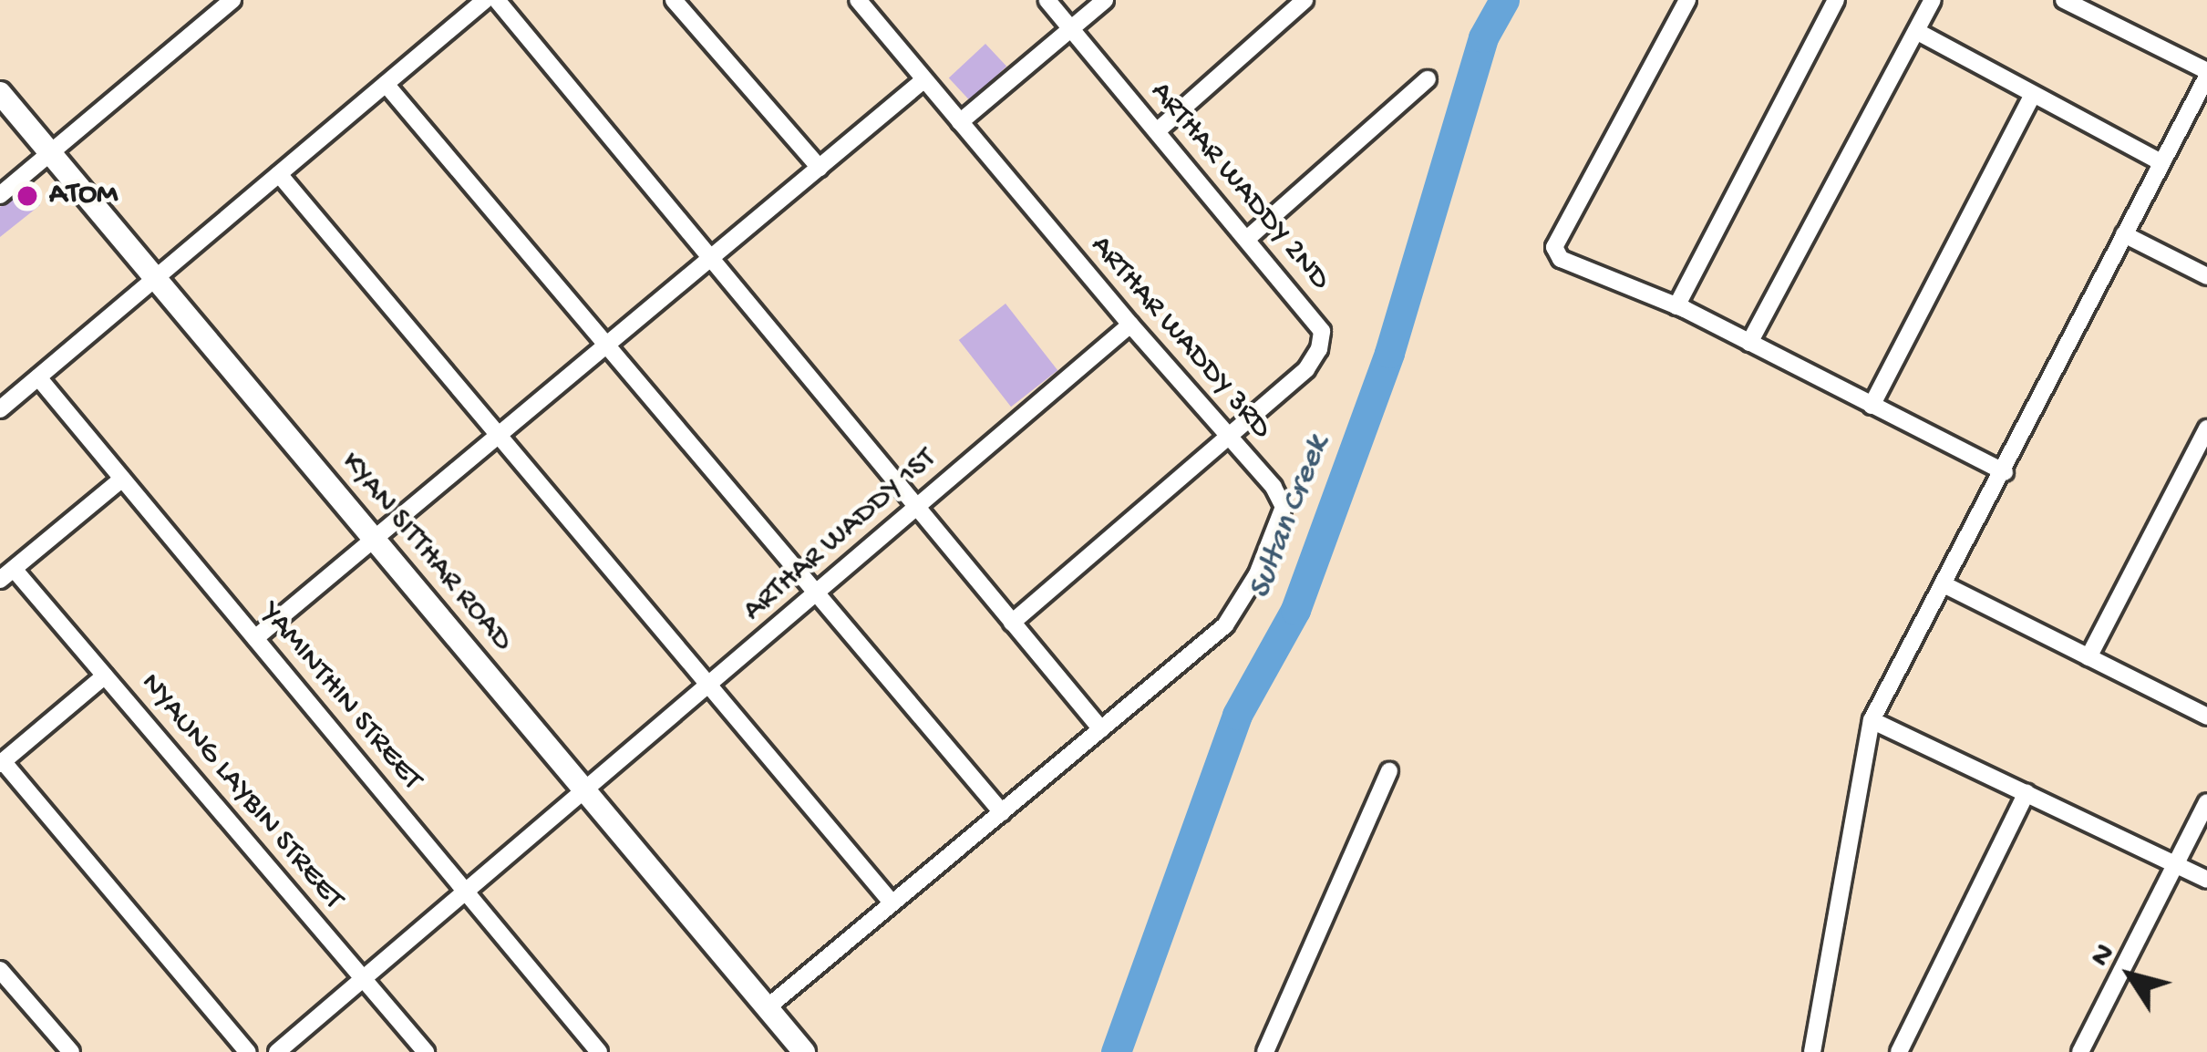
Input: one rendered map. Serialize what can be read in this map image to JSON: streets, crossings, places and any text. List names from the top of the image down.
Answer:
{
  "streets": {
    "main road": ["KYAN SITTHAR ROAD"],
    "street": [
      "ARTHAR WADDY 2ND",
      "ARTHAR WADDY 3RD",
      "ARTHAR WADDY 1ST",
      "YAMINTHIN STREET",
      "NYAUNG LAYBIN STREET"
    ]
  },
  "crossings": [
    ["ARTHAR WADDY 2ND", "ARTHAR WADDY 3RD"],
    ["ARTHAR WADDY 3RD", "ARTHAR WADDY 1ST"],
    ["ARTHAR WADDY 3RD", "KYAN SITTHAR ROAD"],
    ["ARTHAR WADDY 1ST", "KYAN SITTHAR ROAD"],
    ["ARTHAR WADDY 1ST", "YAMINTHIN STREET"],
    ["ARTHAR WADDY 1ST", "NYAUNG LAYBIN STREET"]
  ],
  "water": ["Sultan Creek"],
  "places": ["ATOM"],
  "north": "top left"
}
